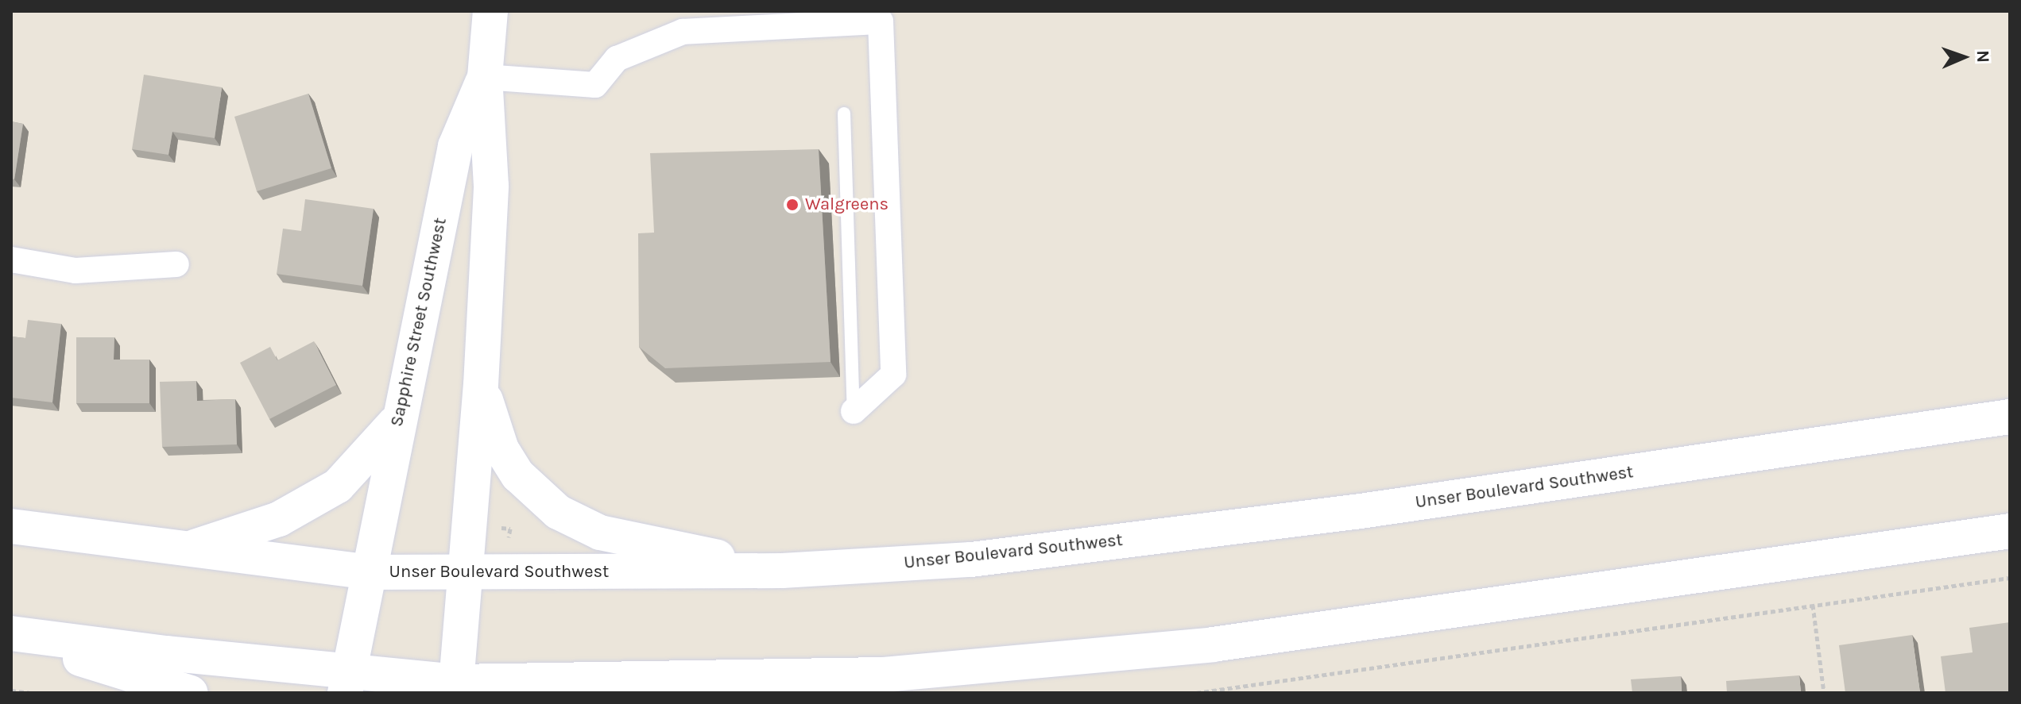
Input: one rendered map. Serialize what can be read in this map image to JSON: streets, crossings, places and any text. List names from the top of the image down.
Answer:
{
  "streets": {
    "main road": ["Sapphire Street Southwest", "Unser Boulevard Southwest"]
  },
  "crossings": [
    ["Sapphire Street Southwest", "Unser Boulevard Southwest"]
  ],
  "places": ["Walgreens"],
  "north": "right"
}
